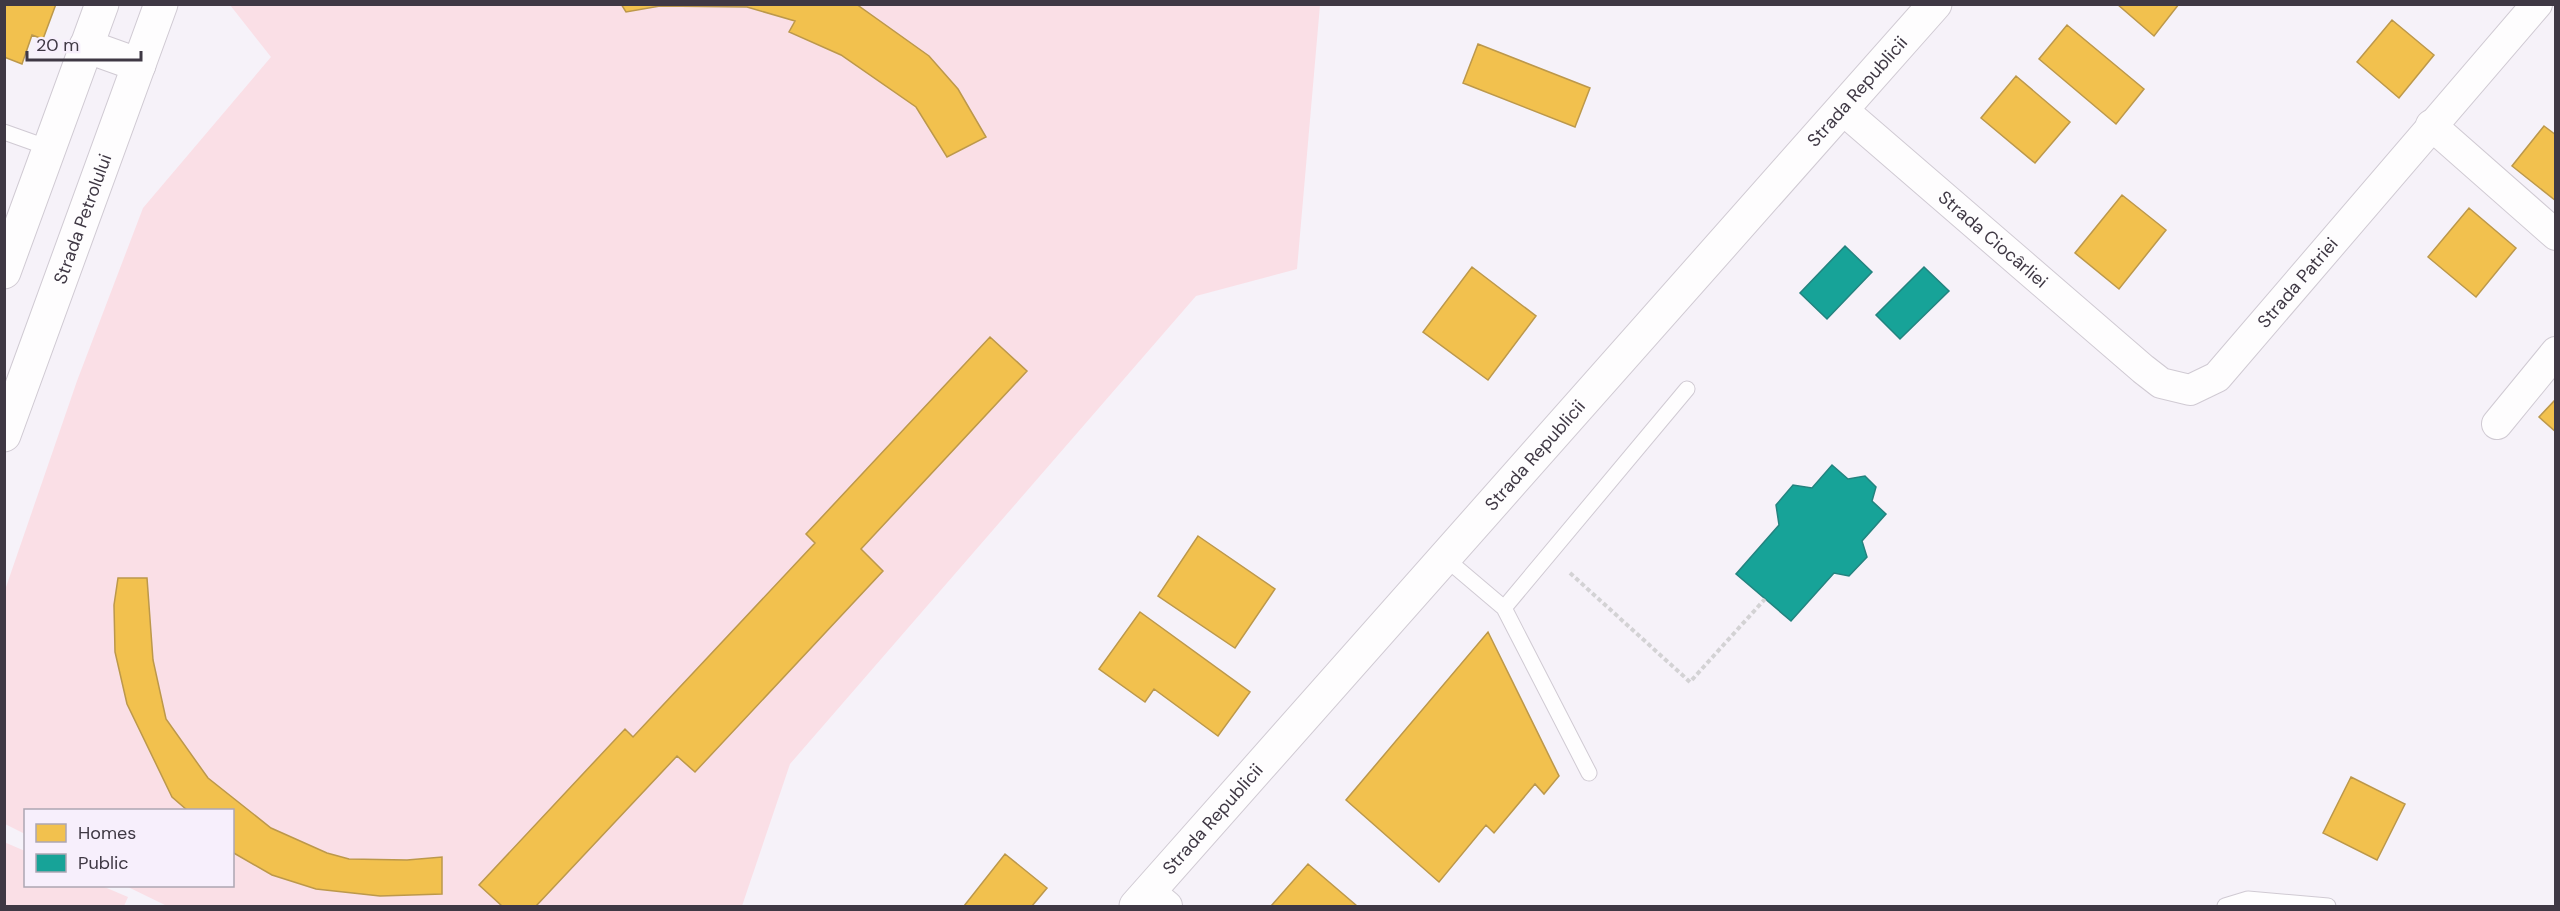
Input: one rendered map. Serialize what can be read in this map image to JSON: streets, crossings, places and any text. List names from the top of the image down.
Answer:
{
  "streets": {
    "main road": ["Strada Republicii", "Strada Petrolului"],
    "street": ["Strada Ciocârliei", "Strada Patriei"]
  },
  "crossings": [
    ["Strada Republicii", "Strada Ciocârliei"],
    ["Strada Ciocârliei", "Strada Patriei"]
  ],
  "legend": ["Homes", "Public"],
  "scale_bar": "20 m"
}
